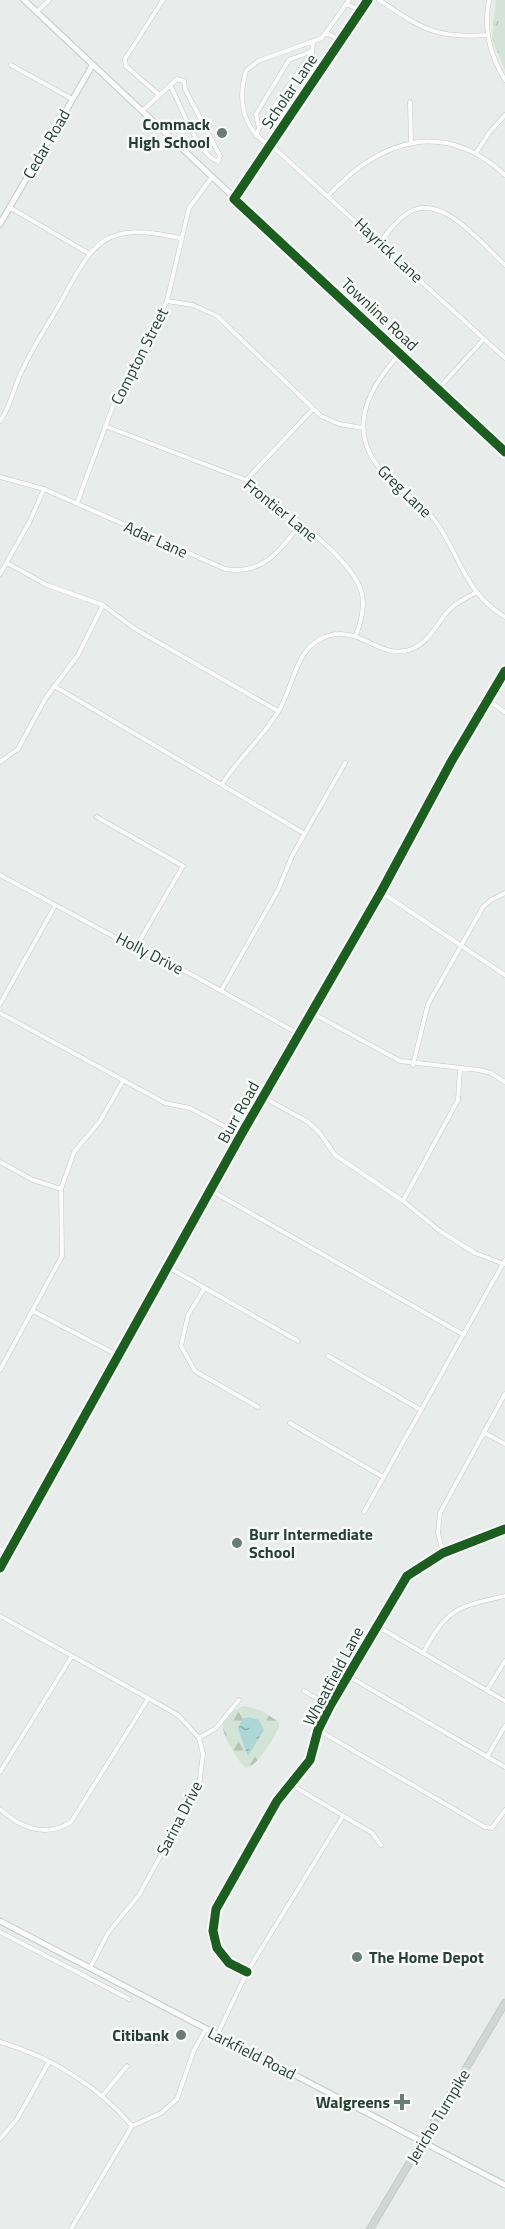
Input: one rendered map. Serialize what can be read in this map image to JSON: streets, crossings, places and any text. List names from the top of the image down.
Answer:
{
  "streets": {
    "main road": ["Jericho Turnpike"],
    "street": [
      "Scholar Lane",
      "Cedar Road",
      "Hayrick Lane",
      "Townline Road",
      "Compton Street",
      "Greg Lane",
      "Frontier Lane",
      "Adar Lane",
      "Holly Drive",
      "Burr Road",
      "Wheatfield Lane",
      "Sarina Drive",
      "Larkfield Road"
    ]
  },
  "crossings": [
    ["Scholar Lane", "Hayrick Lane"],
    ["Scholar Lane", "Townline Road"],
    ["Cedar Road", "Townline Road"],
    ["Townline Road", "Compton Street"],
    ["Compton Street", "Frontier Lane"],
    ["Compton Street", "Adar Lane"],
    ["Frontier Lane", "Adar Lane"],
    ["Holly Drive", "Burr Road"],
    ["Sarina Drive", "Larkfield Road"],
    ["Larkfield Road", "Jericho Turnpike"]
  ],
  "places": {
    "other": [
      "Commack High School",
      "Burr Intermediate School",
      "The Home Depot",
      "Citibank"
    ],
    "health": ["Walgreens"]
  }
}
